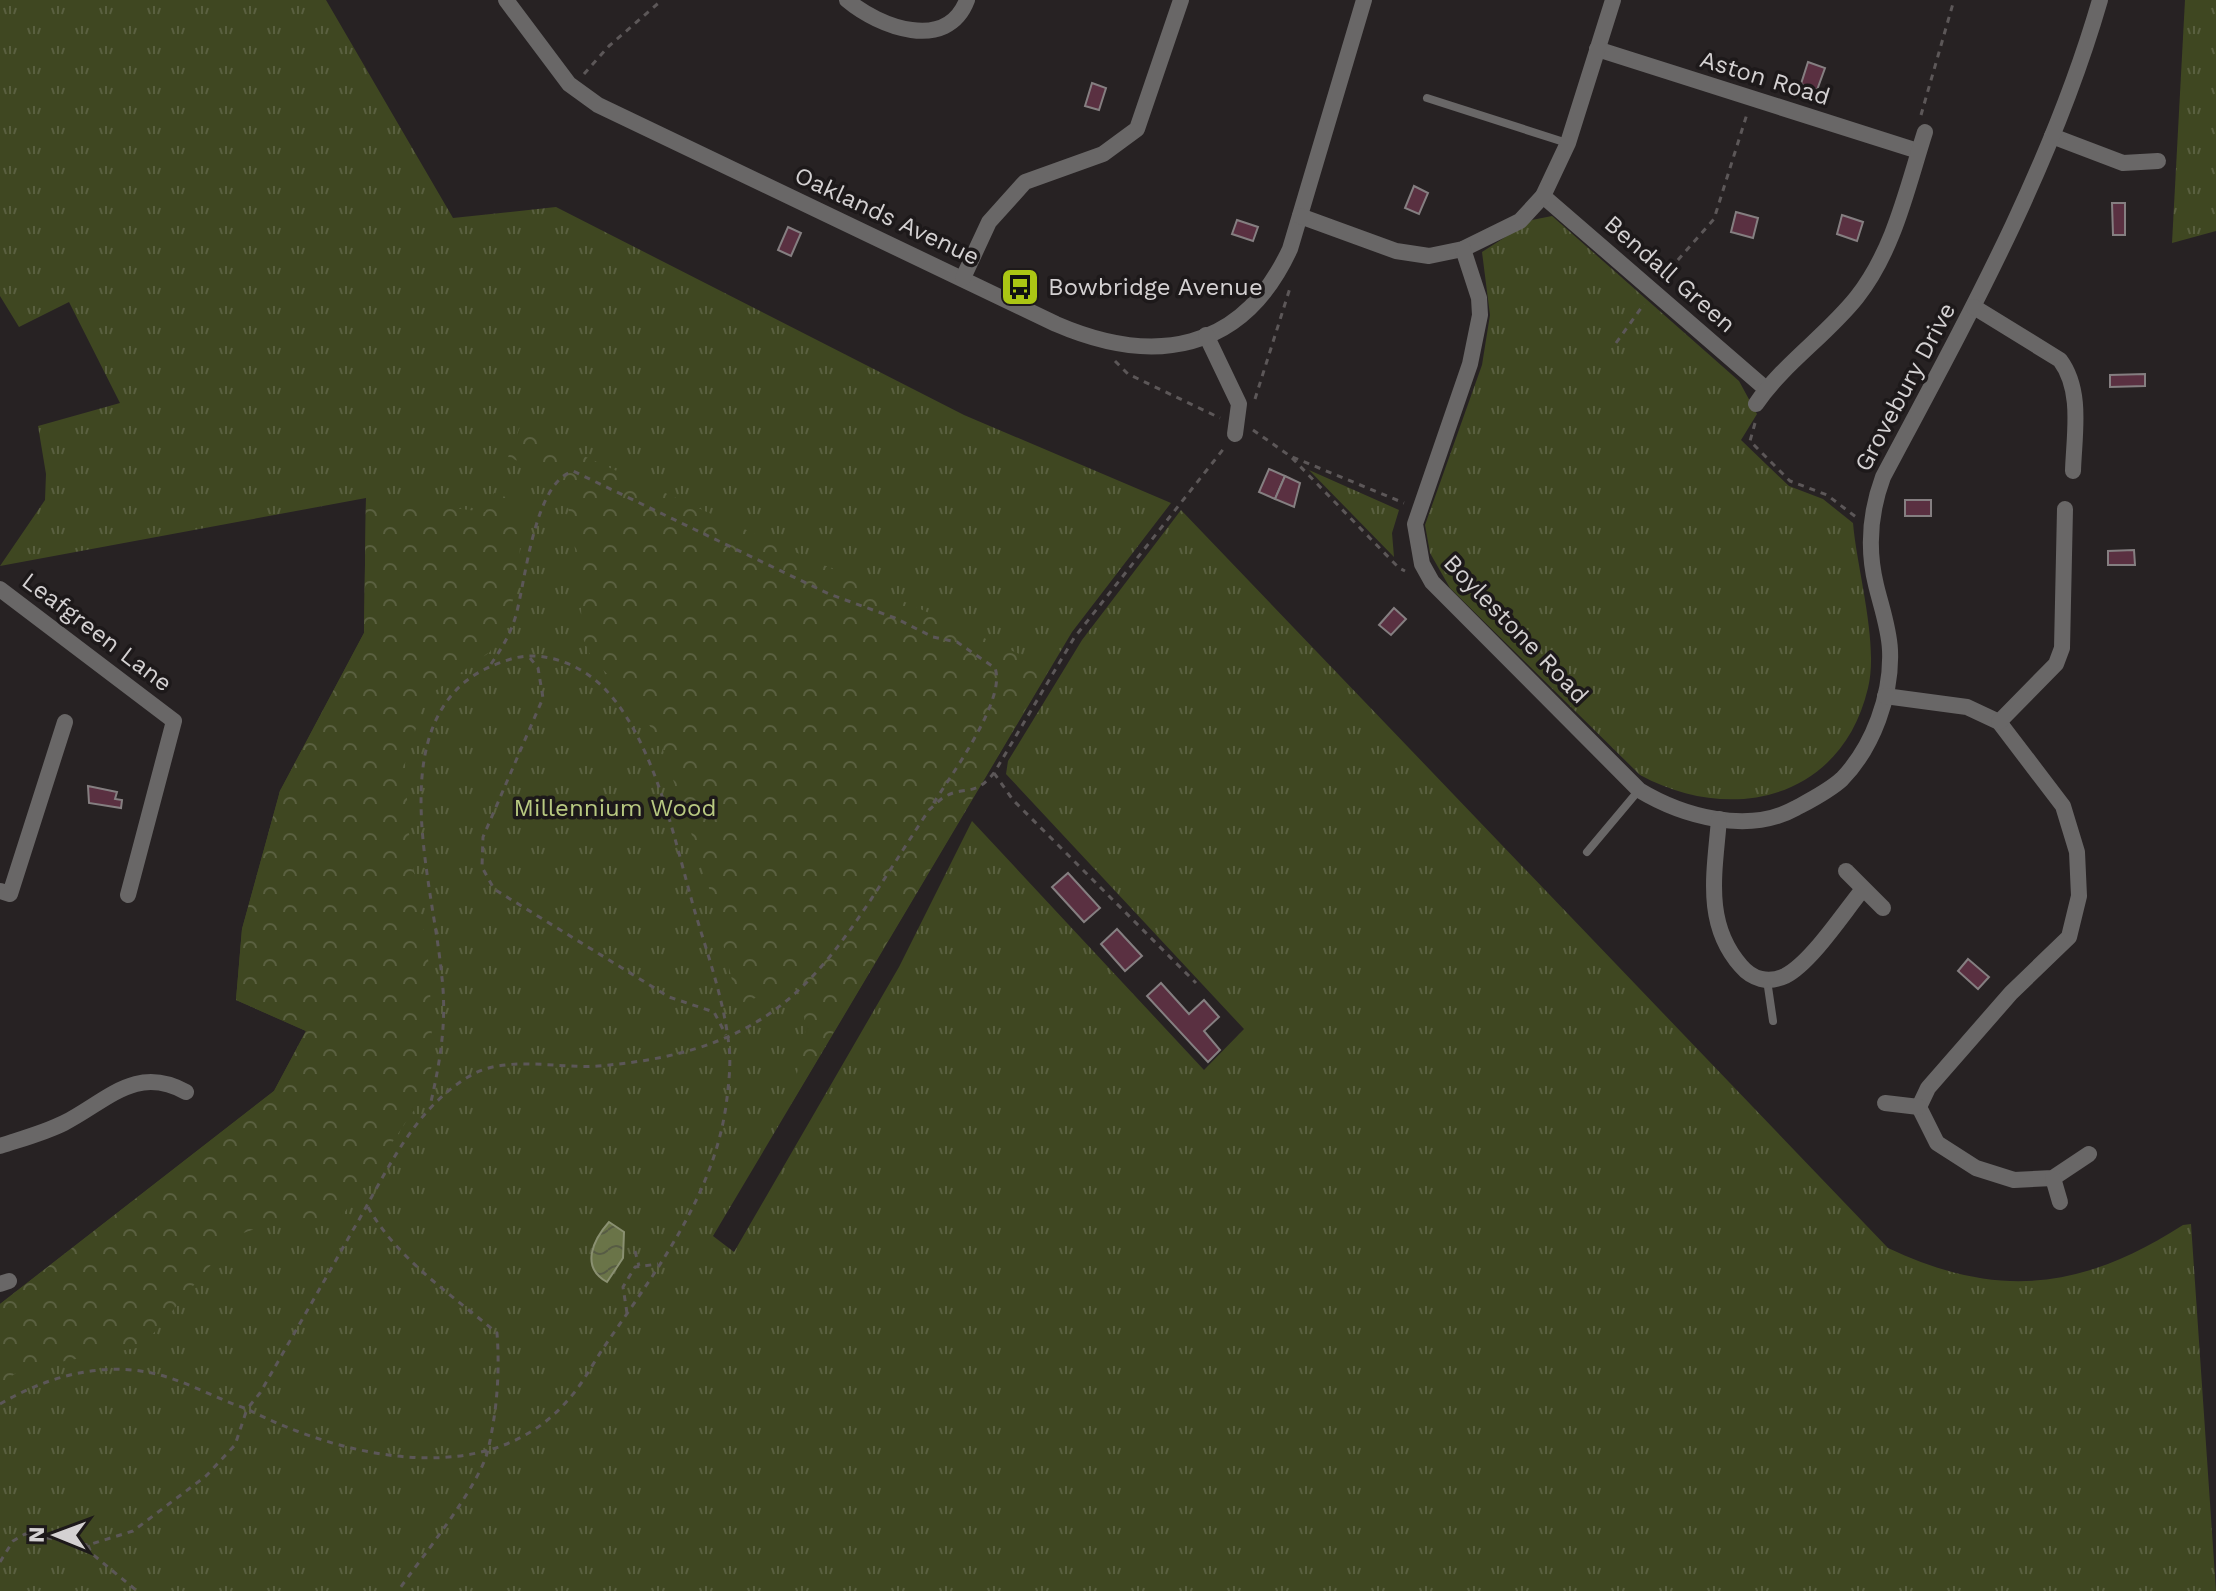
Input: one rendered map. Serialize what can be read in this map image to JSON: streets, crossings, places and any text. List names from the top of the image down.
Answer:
{
  "streets": {
    "street": [
      "Aston Road",
      "Oaklands Avenue",
      "Bendall Green",
      "Grovebury Drive",
      "Boylestone Road",
      "Leafgreen Lane"
    ]
  },
  "crossings": [
    ["Grovebury Drive", "Boylestone Road"]
  ],
  "parks": ["Millennium Wood"],
  "places": {
    "bus stop": ["Bowbridge Avenue"]
  },
  "north": "left"
}
